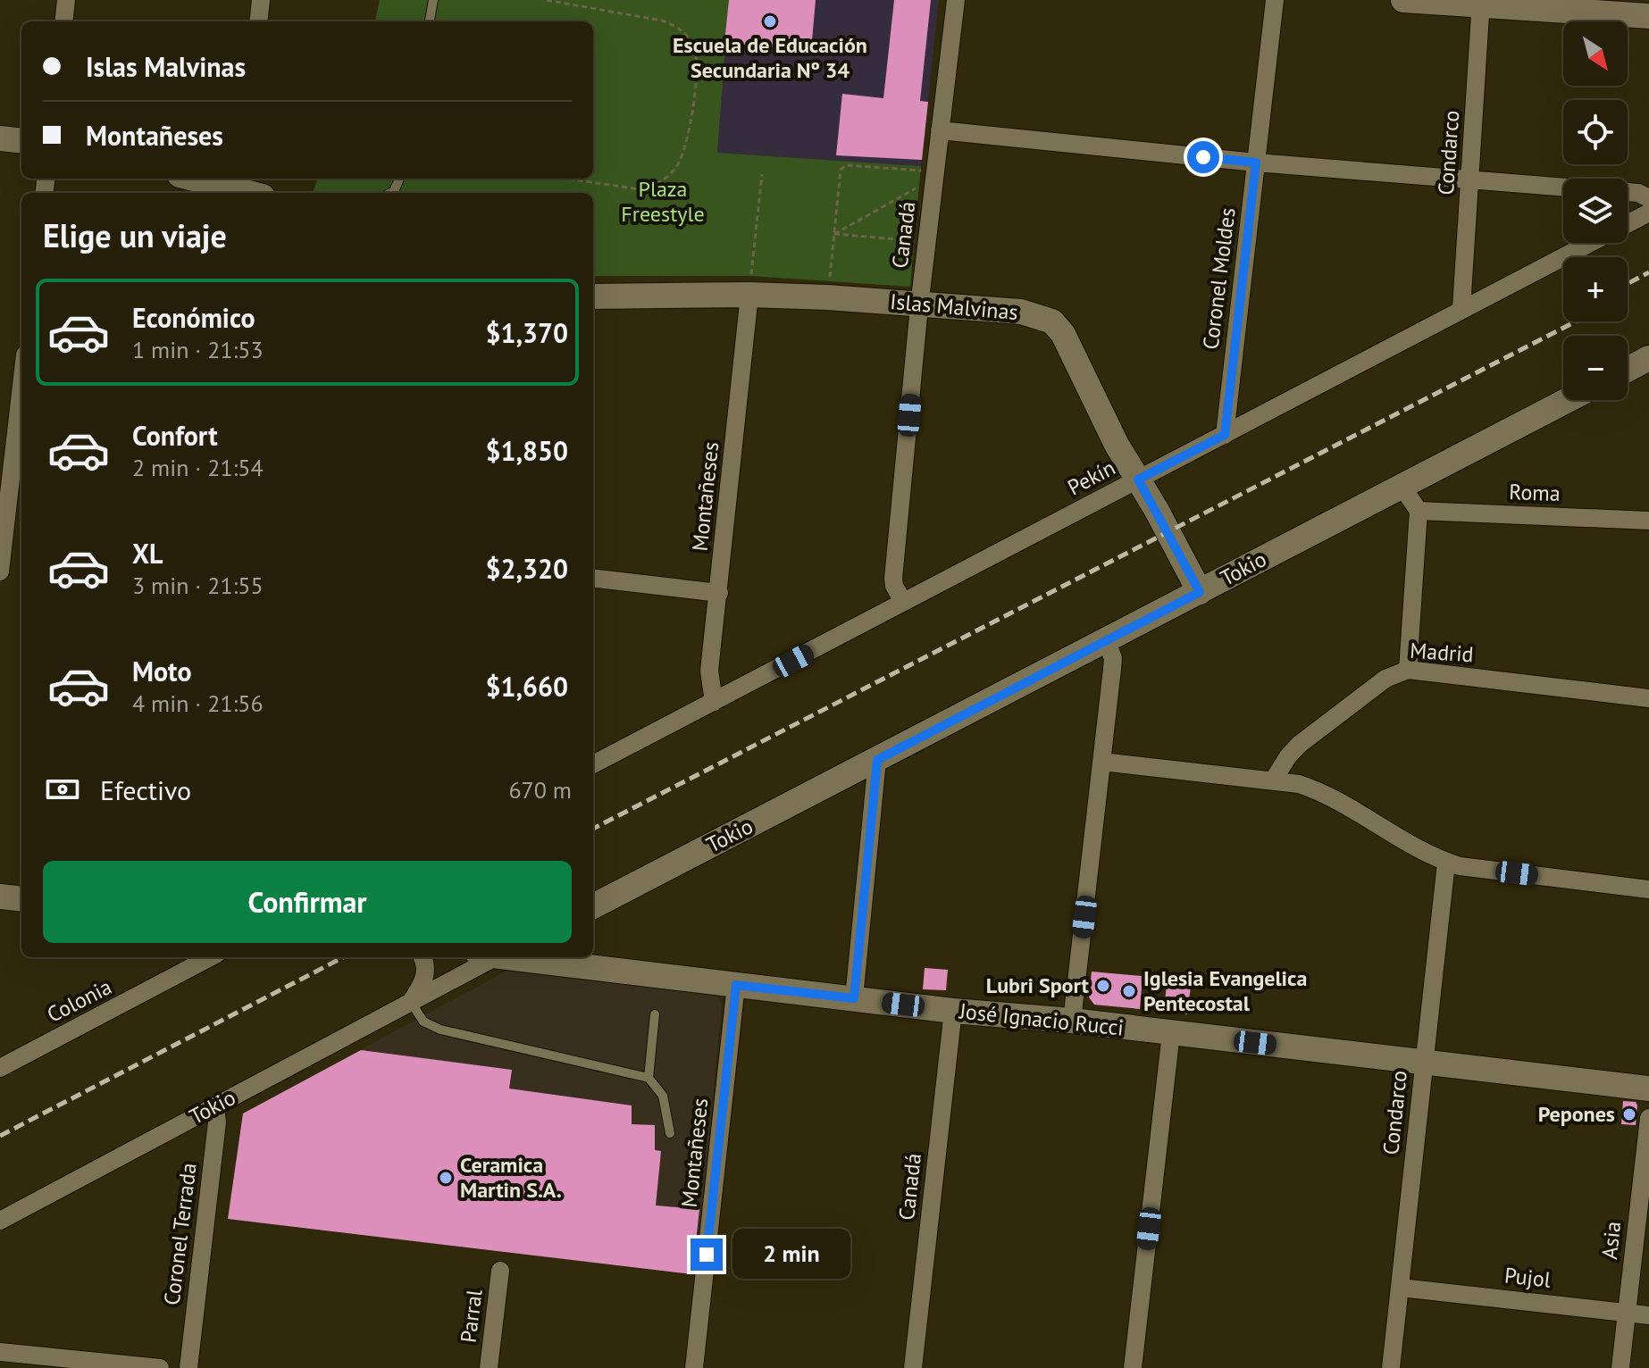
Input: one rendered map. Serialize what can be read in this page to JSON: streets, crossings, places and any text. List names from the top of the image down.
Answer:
{
  "streets": {
    "street": [
      "Condarco",
      "Canadá",
      "Coronel Moldes",
      "Islas Malvinas",
      "Pekín",
      "Roma",
      "Montañeses",
      "Tokio",
      "Madrid",
      "Colonia",
      "José Ignacio Rucci",
      "Coronel Terrada",
      "Asia",
      "Pujol",
      "Parral"
    ]
  },
  "crossings": [
    ["Condarco", "Pekín"],
    ["Condarco", "José Ignacio Rucci"],
    ["Condarco", "Pujol"],
    ["Canadá", "Islas Malvinas"],
    ["Canadá", "Pekín"],
    ["Canadá", "José Ignacio Rucci"],
    ["Coronel Moldes", "Pekín"],
    ["Islas Malvinas", "Pekín"],
    ["Islas Malvinas", "Montañeses"],
    ["Islas Malvinas", "Tokio"],
    ["Pekín", "Montañeses"],
    ["Montañeses", "José Ignacio Rucci"],
    ["Tokio", "Coronel Terrada"],
    ["Asia", "Pujol"]
  ],
  "parks": ["Plaza Freestyle"],
  "places": [
    "Escuela de Educación Secundaria Nº 34",
    "Lubri Sport",
    "Iglesia Evangelica Pentecostal",
    "Pepones",
    "Ceramica Martin S.A."
  ],
  "north": "bottom right",
  "page": {
    "map_buttons": ["+", "−"],
    "banner": ["Islas Malvinas", "Montañeses"],
    "heading": "Elige un viaje",
    "list": [
      {
        "name": "Económico",
        "note": "1 min · 21:53",
        "value": "$1,370"
      },
      {
        "name": "Confort",
        "note": "2 min · 21:54",
        "value": "$1,850"
      },
      {
        "name": "XL",
        "note": "3 min · 21:55",
        "value": "$2,320"
      },
      {
        "name": "Moto",
        "note": "4 min · 21:56",
        "value": "$1,660"
      }
    ],
    "pay": ["Efectivo", "670 m"],
    "buttons": "Confirmar",
    "bubble": "2 min"
  }
}
